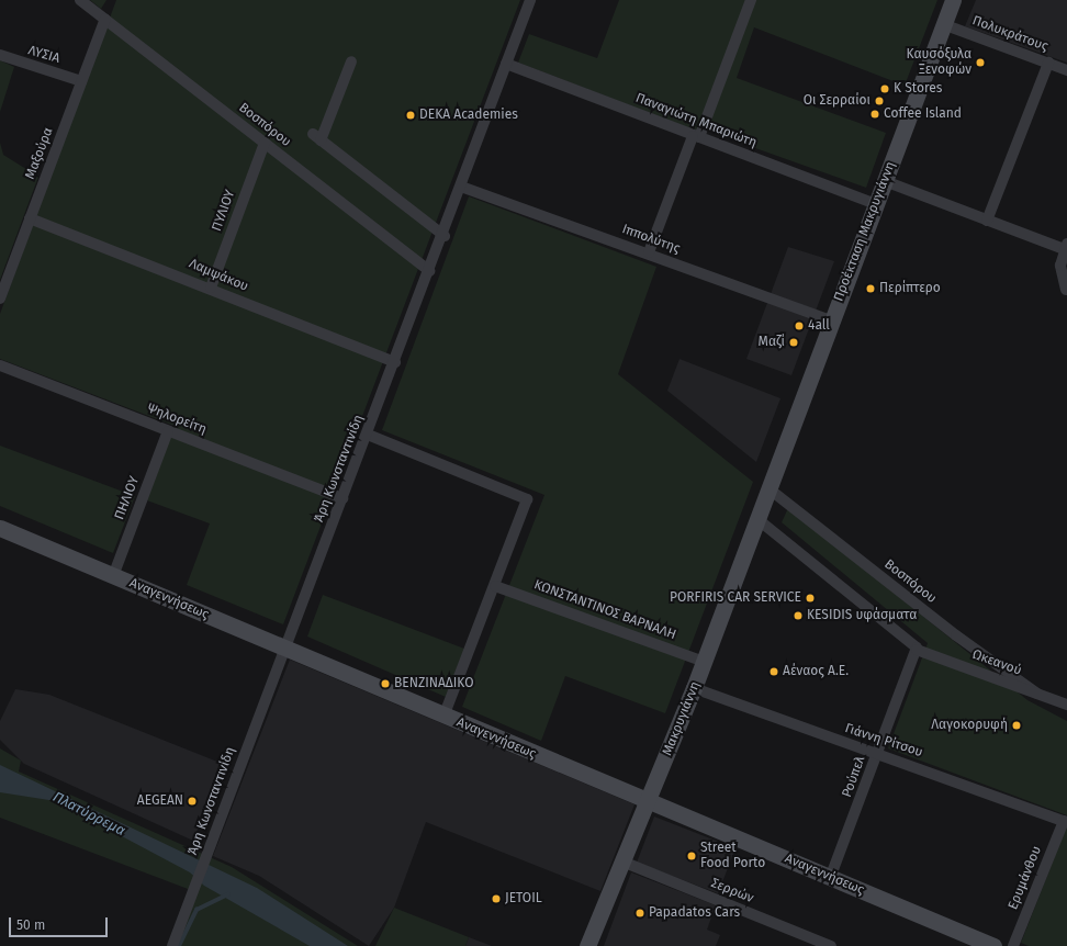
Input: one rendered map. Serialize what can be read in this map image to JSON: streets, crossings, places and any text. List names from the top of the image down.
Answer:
{
  "streets": {
    "main road": ["Προέκταση Μακρυγιάννη", "Αναγεννήσεως", "Μακρυγιάννη"],
    "street": [
      "Πολυκράτους",
      "ΛΥΣΙΑ",
      "Παναγιώτη Μπαριώτη",
      "Βοσπόρου",
      "Μαξούρα",
      "ΠΥΛΙΟΥ",
      "Ιππολύτης",
      "Λαμψάκου",
      "Ψηλορείτη",
      "Άρη Κωνσταντινίδη",
      "ΠΗΛΙΟΥ",
      "ΚΩΝΣΤΑΝΤΙΝΟΣ ΒΑΡΝΑΛΗ",
      "Ωκεανού",
      "Γιάννη Ρίτσου",
      "Ρούπελ",
      "Ερυμάνθου",
      "Σερρών"
    ]
  },
  "crossings": [
    ["Πολυκράτους", "Προέκταση Μακρυγιάννη"],
    ["ΛΥΣΙΑ", "Μαξούρα"],
    ["Παναγιώτη Μπαριώτη", "Προέκταση Μακρυγιάννη"],
    ["Παναγιώτη Μπαριώτη", "Άρη Κωνσταντινίδη"],
    ["Βοσπόρου", "Μαξούρα"],
    ["Βοσπόρου", "ΠΥΛΙΟΥ"],
    ["Βοσπόρου", "Προέκταση Μακρυγιάννη"],
    ["Βοσπόρου", "Άρη Κωνσταντινίδη"],
    ["Βοσπόρου", "Ωκεανού"],
    ["Βοσπόρου", "Μακρυγιάννη"],
    ["Μαξούρα", "Λαμψάκου"],
    ["ΠΥΛΙΟΥ", "Λαμψάκου"],
    ["Προέκταση Μακρυγιάννη", "Ιππολύτης"],
    ["Προέκταση Μακρυγιάννη", "Μακρυγιάννη"],
    ["Ιππολύτης", "Άρη Κωνσταντινίδη"],
    ["Λαμψάκου", "Άρη Κωνσταντινίδη"],
    ["Ψηλορείτη", "Άρη Κωνσταντινίδη"],
    ["Ψηλορείτη", "ΠΗΛΙΟΥ"],
    ["Άρη Κωνσταντινίδη", "Αναγεννήσεως"],
    ["ΠΗΛΙΟΥ", "Αναγεννήσεως"],
    ["Αναγεννήσεως", "Μακρυγιάννη"],
    ["Αναγεννήσεως", "Ρούπελ"],
    ["ΚΩΝΣΤΑΝΤΙΝΟΣ ΒΑΡΝΑΛΗ", "Μακρυγιάννη"],
    ["Ωκεανού", "Ρούπελ"],
    ["Μακρυγιάννη", "Γιάννη Ρίτσου"],
    ["Μακρυγιάννη", "Σερρών"],
    ["Γιάννη Ρίτσου", "Ρούπελ"],
    ["Γιάννη Ρίτσου", "Ερυμάνθου"]
  ],
  "water": ["Πλατύρρεμα"],
  "places": [
    "Καυσόξυλα Ξενοφών",
    "K Stores",
    "Οι Σερραίοι",
    "Coffee Island",
    "DEKA Academies",
    "Περίπτερο",
    "4all",
    "Μαζί",
    "PORFIRIS CAR SERVICE",
    "KESIDIS υφάσματα",
    "Αέναος Α.Ε.",
    "ΒΕΝΖΙΝΑΔΙΚΟ",
    "Λαγοκορυφή",
    "AEGEAN",
    "Street Food Porto",
    "JETOIL",
    "Papadatos Cars"
  ],
  "scale_bar": "50 m"
}
